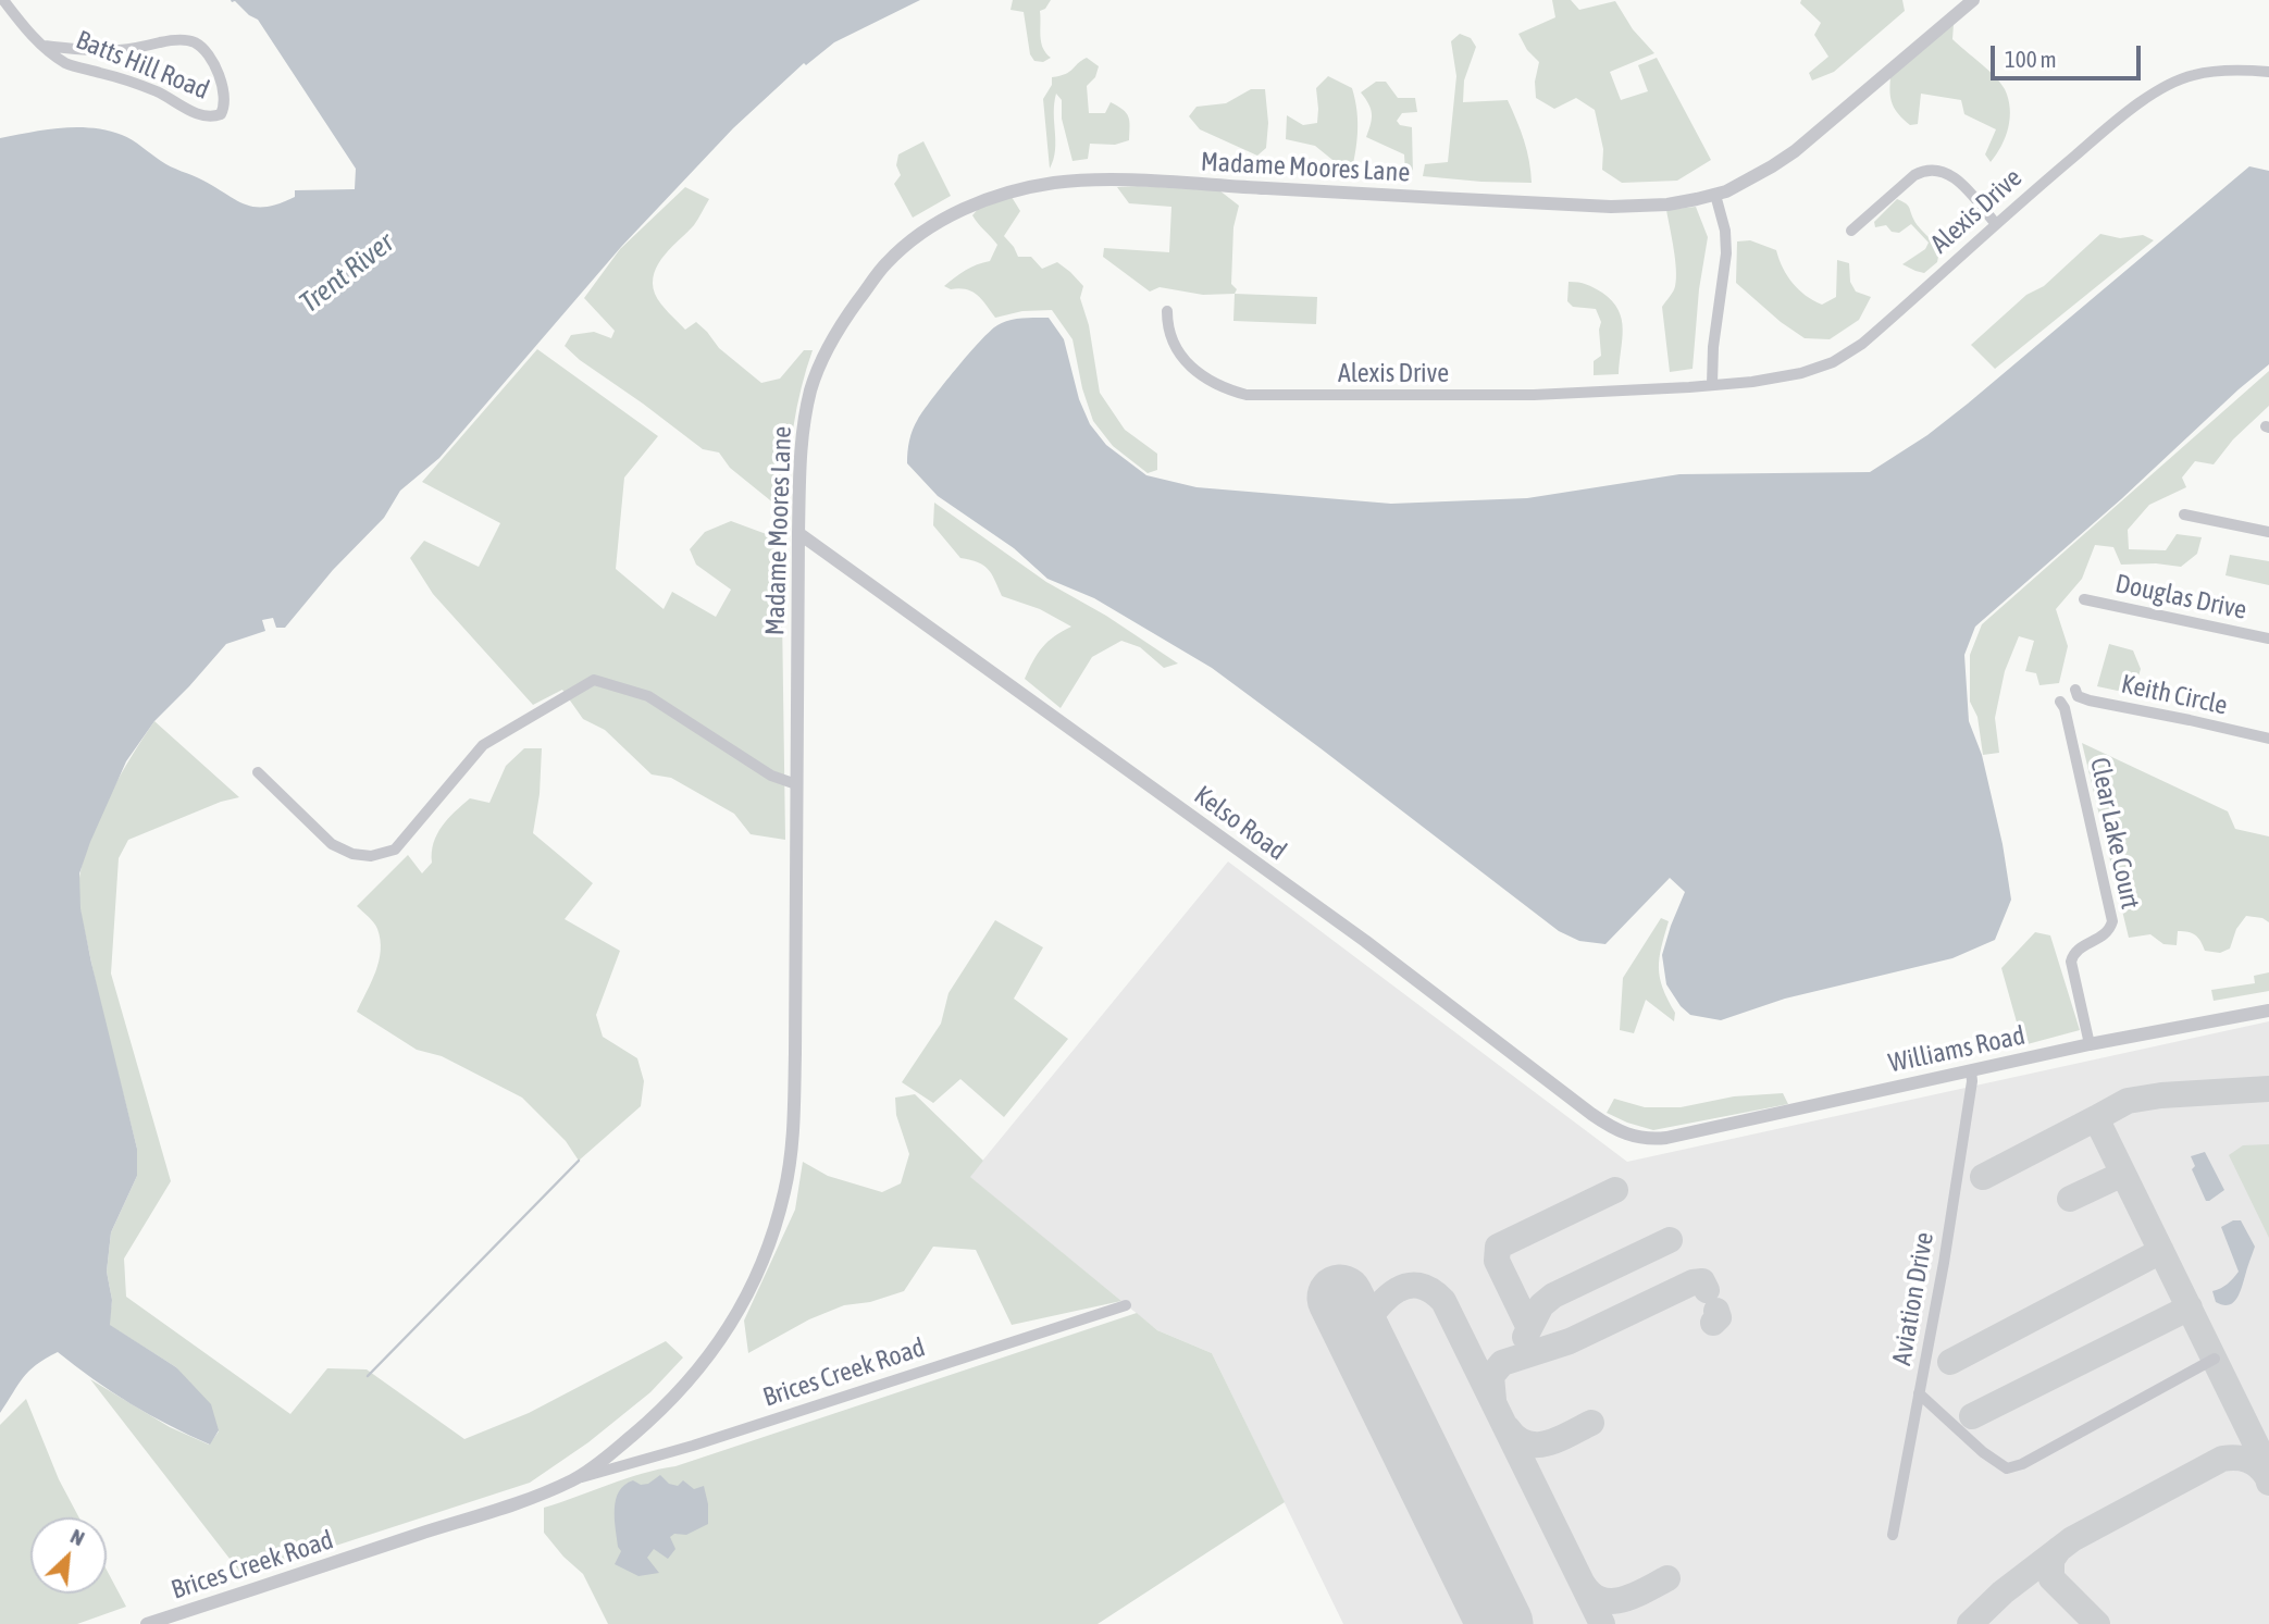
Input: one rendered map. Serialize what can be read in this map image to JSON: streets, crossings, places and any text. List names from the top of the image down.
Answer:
{
  "streets": {
    "street": [
      "Batts Hill Road",
      "Madame Moores Lane",
      "Alexis Drive",
      "Douglas Drive",
      "Keith Circle",
      "Kelso Road",
      "Clear Lake Court",
      "Williams Road",
      "Aviation Drive",
      "Brices Creek Road"
    ]
  },
  "crossings": [
    ["Madame Moores Lane", "Kelso Road"],
    ["Madame Moores Lane", "Brices Creek Road"],
    ["Kelso Road", "Williams Road"],
    ["Clear Lake Court", "Williams Road"],
    ["Williams Road", "Aviation Drive"]
  ],
  "water": ["Trent River"],
  "scale_bar": "100 m",
  "north": "top right"
}
